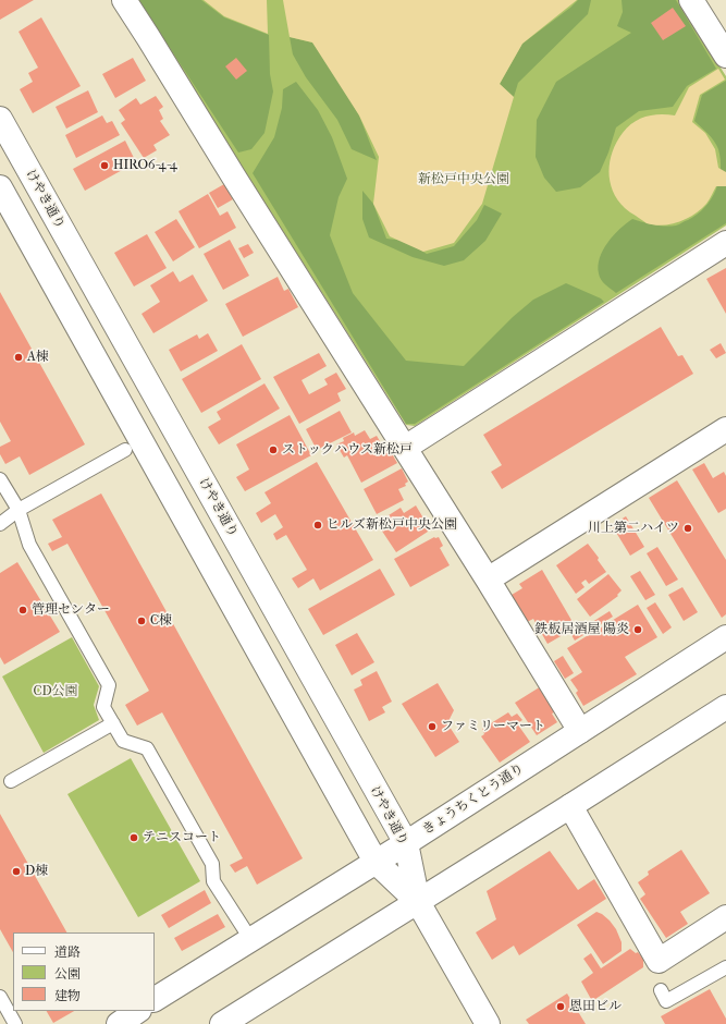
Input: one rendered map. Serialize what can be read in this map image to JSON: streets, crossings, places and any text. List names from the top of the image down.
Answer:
{
  "streets": {
    "street": ["けやき通り", "きょうちくとう通り"]
  },
  "crossings": [
    ["けやき通り", "きょうちくとう通り"]
  ],
  "parks": ["新松戸中央公園", "CD公園"],
  "places": [
    "HIRO6-4-4",
    "A棟",
    "ストックハウス新松戸",
    "ヒルズ新松戸中央公園",
    "川上第二ハイツ",
    "管理センター",
    "C棟",
    "鉄板居酒屋 陽炎",
    "ファミリーマート",
    "テニスコート",
    "D棟",
    "恩田ビル"
  ],
  "legend": ["道路", "公園", "建物"]
}
